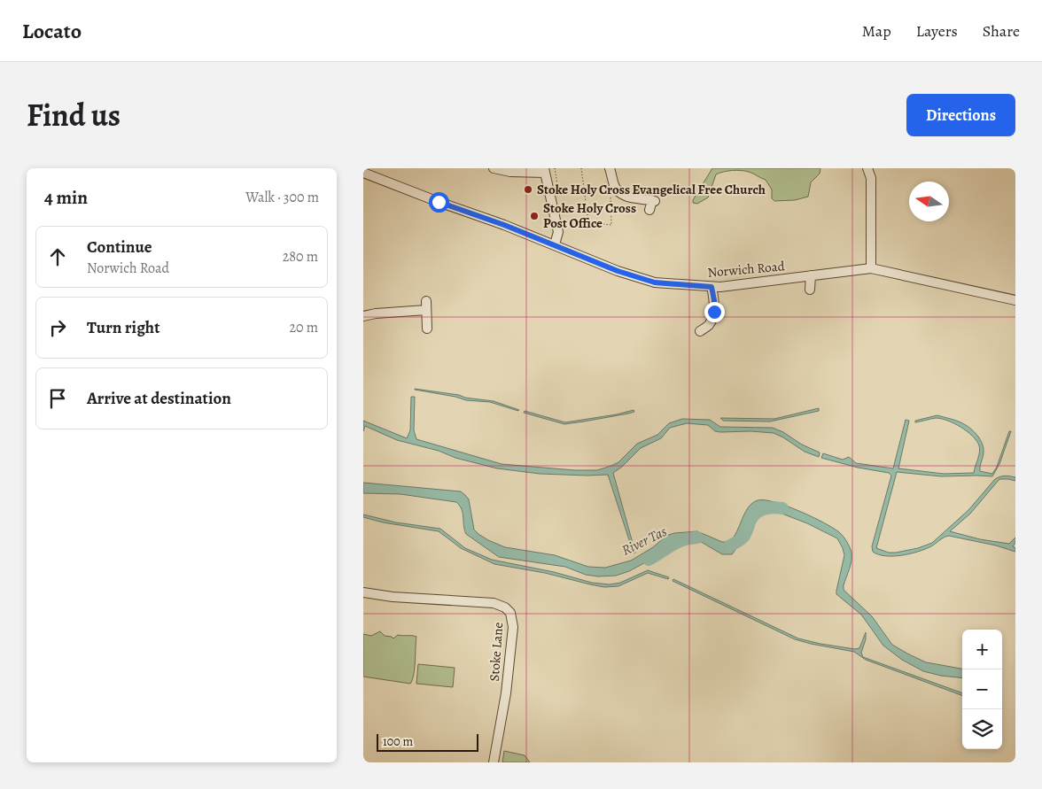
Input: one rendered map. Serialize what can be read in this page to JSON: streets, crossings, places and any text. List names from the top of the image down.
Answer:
{
  "streets": {
    "street": ["Norwich Road", "Stoke Lane"]
  },
  "water": ["River Tas"],
  "places": ["Stoke Holy Cross Evangelical Free Church", "Stoke Holy Cross Post Office"],
  "scale_bar": "100 m",
  "north": "left",
  "page": {
    "header": "Locato",
    "nav": ["Map", "Layers", "Share"],
    "title": "Find us",
    "buttons": "Directions",
    "heading": ["4 min", "Walk · 300 m"],
    "list": [
      ["Continue", "Norwich Road", "280 m"],
      ["Turn right", "20 m"],
      "Arrive at destination"
    ],
    "map_buttons": ["+", "−"],
    "scale": "100 m"
  }
}
